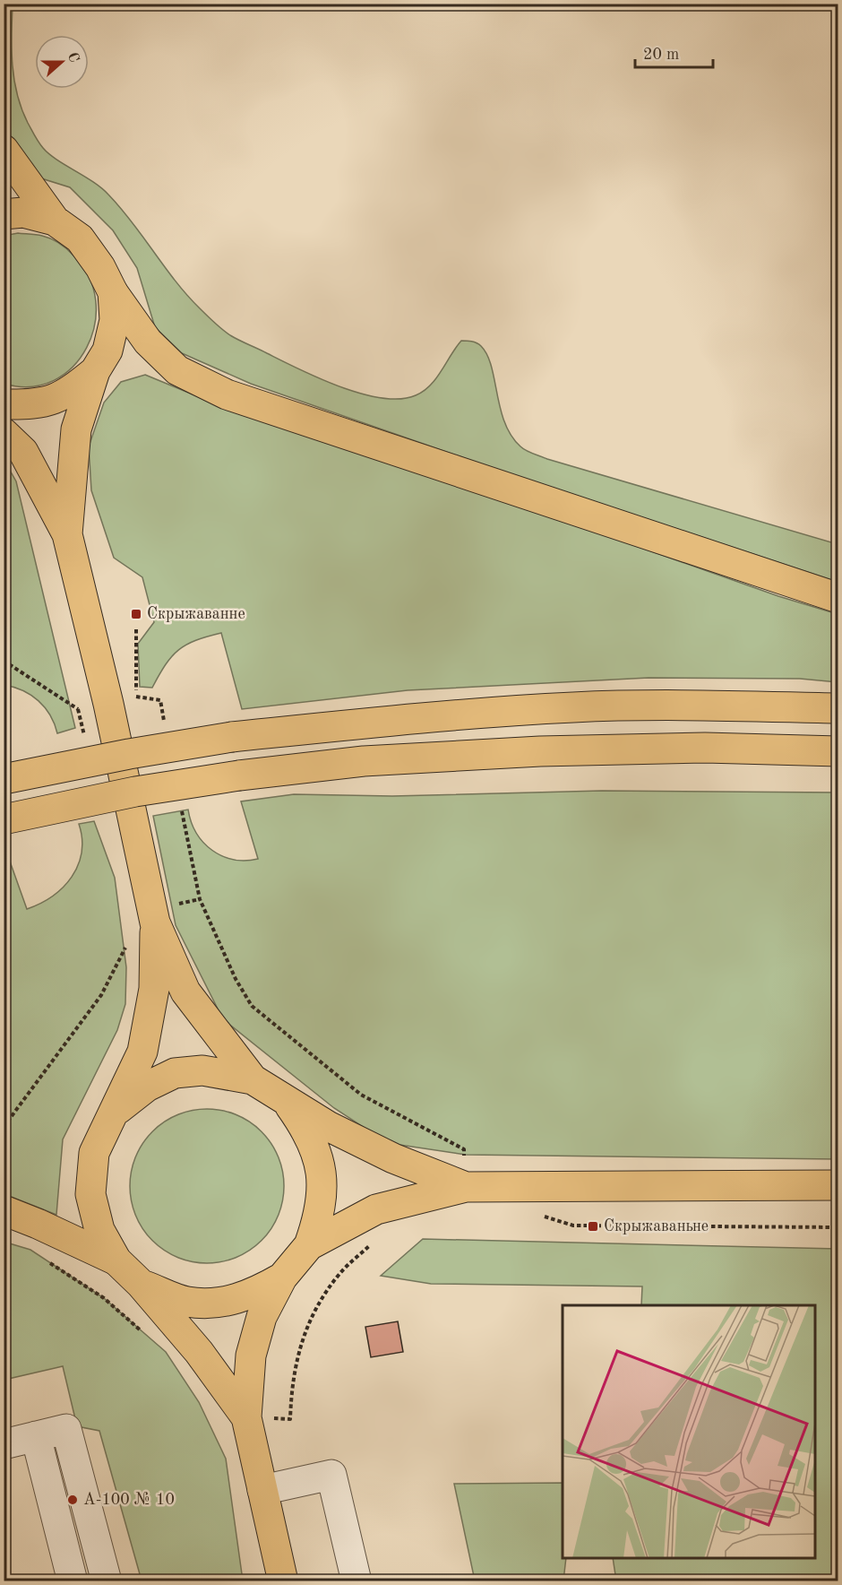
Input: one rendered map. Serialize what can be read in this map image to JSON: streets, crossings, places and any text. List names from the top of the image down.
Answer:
{
  "places": {
    "transit": ["Скрыжаванне", "Скрыжаваньне"],
    "other": ["А-100 № 10"]
  },
  "scale_bar": "20 m",
  "north": "right"
}
